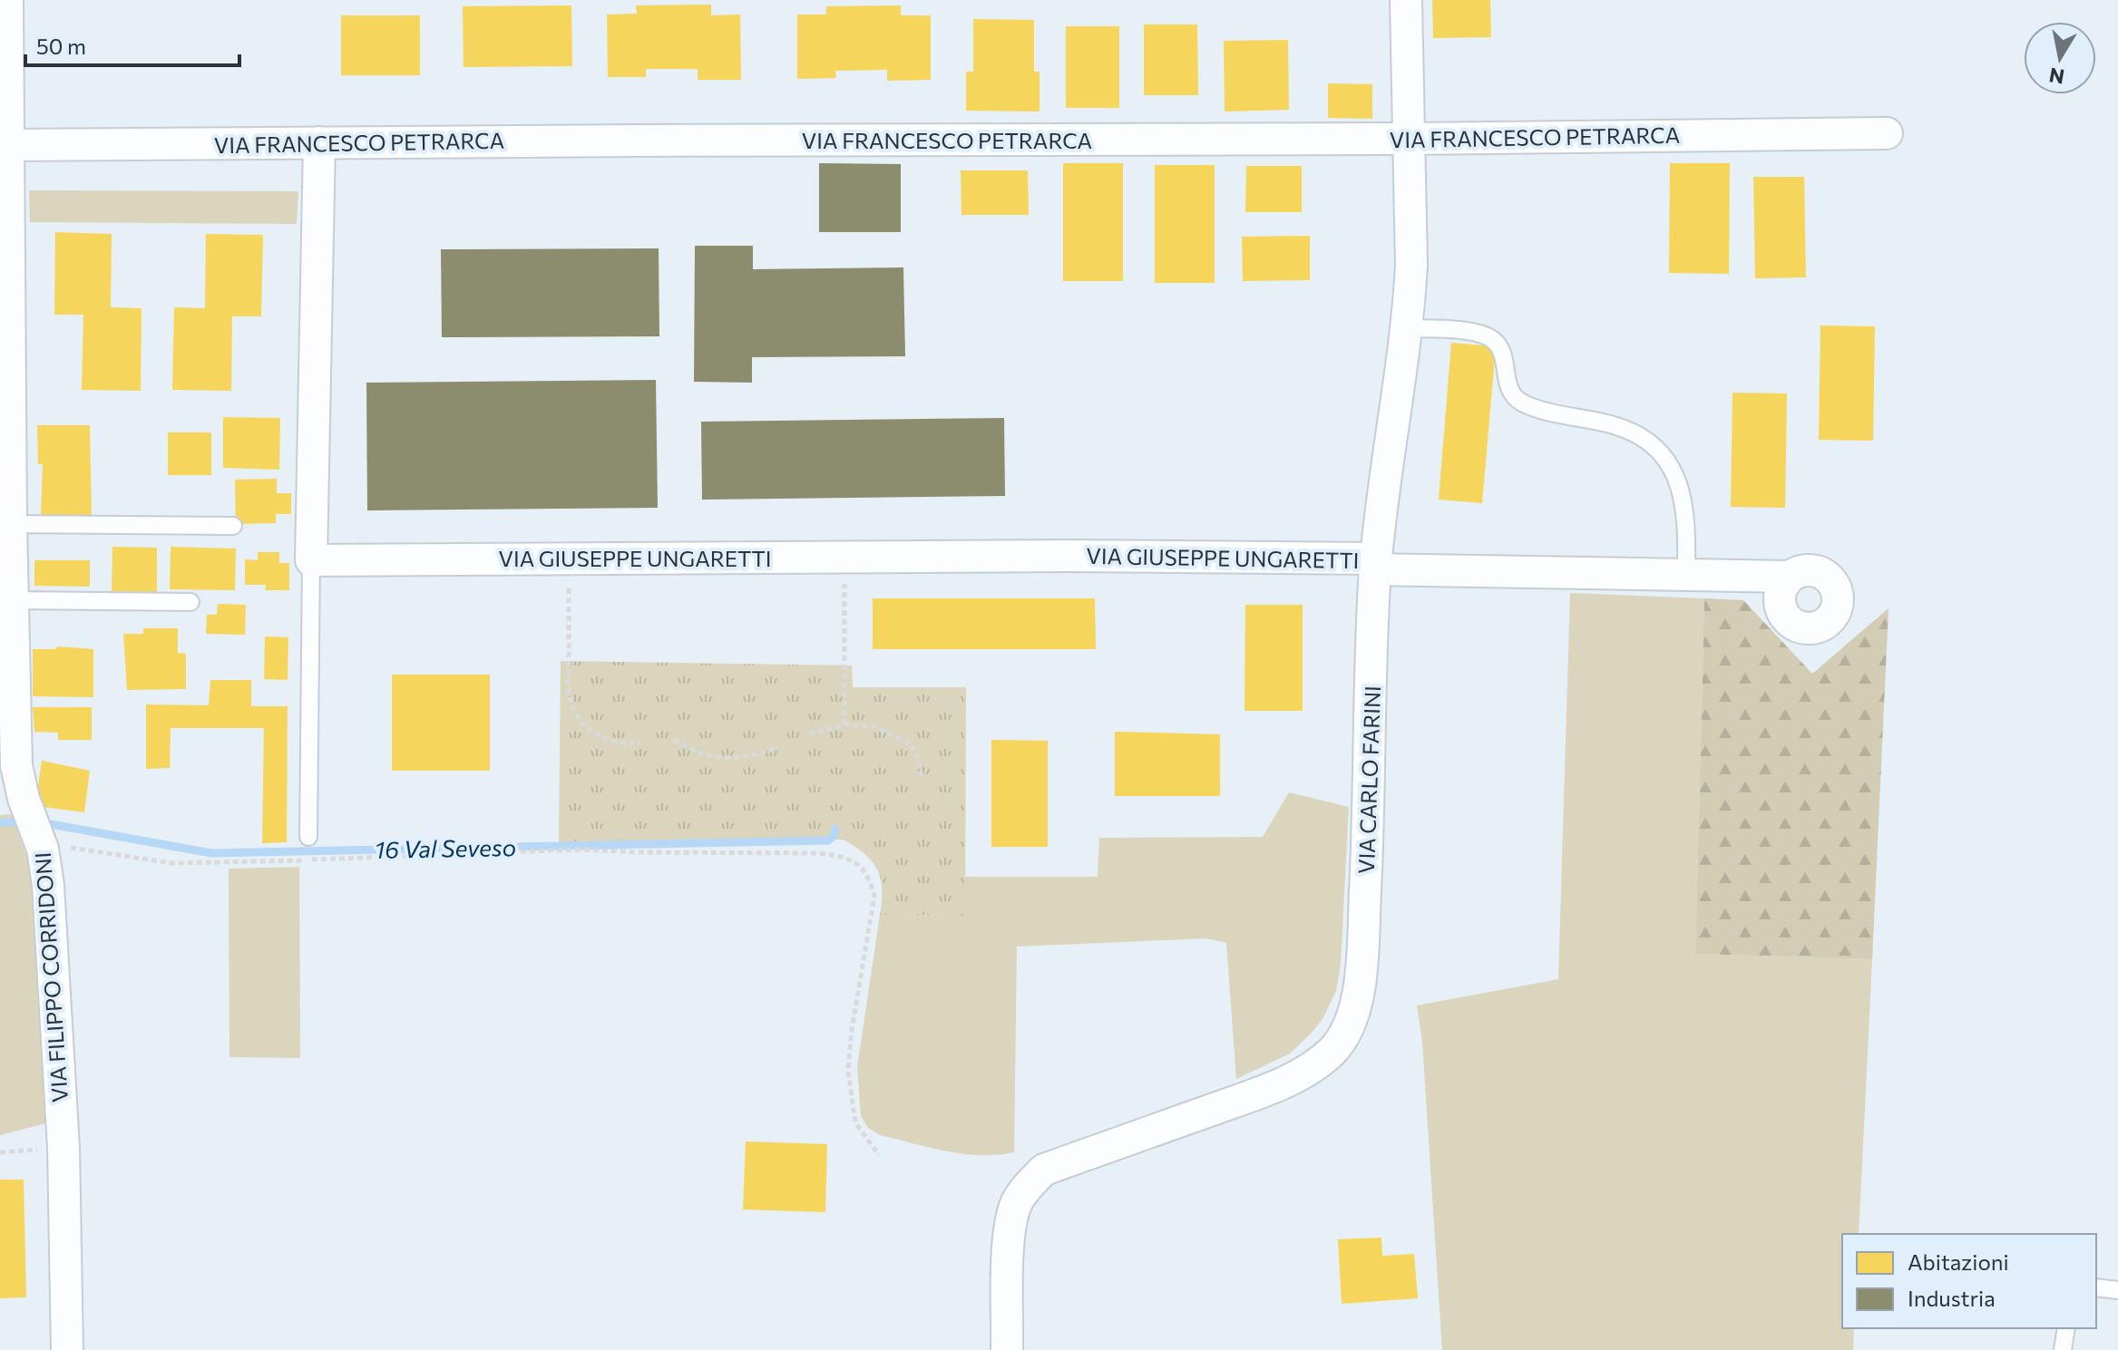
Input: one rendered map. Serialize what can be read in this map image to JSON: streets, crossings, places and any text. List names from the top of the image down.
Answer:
{
  "streets": {
    "street": [
      "VIA FRANCESCO PETRARCA",
      "VIA GIUSEPPE UNGARETTI",
      "VIA CARLO FARINI",
      "VIA FILIPPO CORRIDONI"
    ]
  },
  "crossings": [
    ["VIA FRANCESCO PETRARCA", "VIA CARLO FARINI"],
    ["VIA FRANCESCO PETRARCA", "VIA FILIPPO CORRIDONI"],
    ["VIA GIUSEPPE UNGARETTI", "VIA CARLO FARINI"]
  ],
  "water": ["16 Val Seveso"],
  "legend": ["Abitazioni", "Industria"],
  "scale_bar": "50 m",
  "north": "bottom"
}
